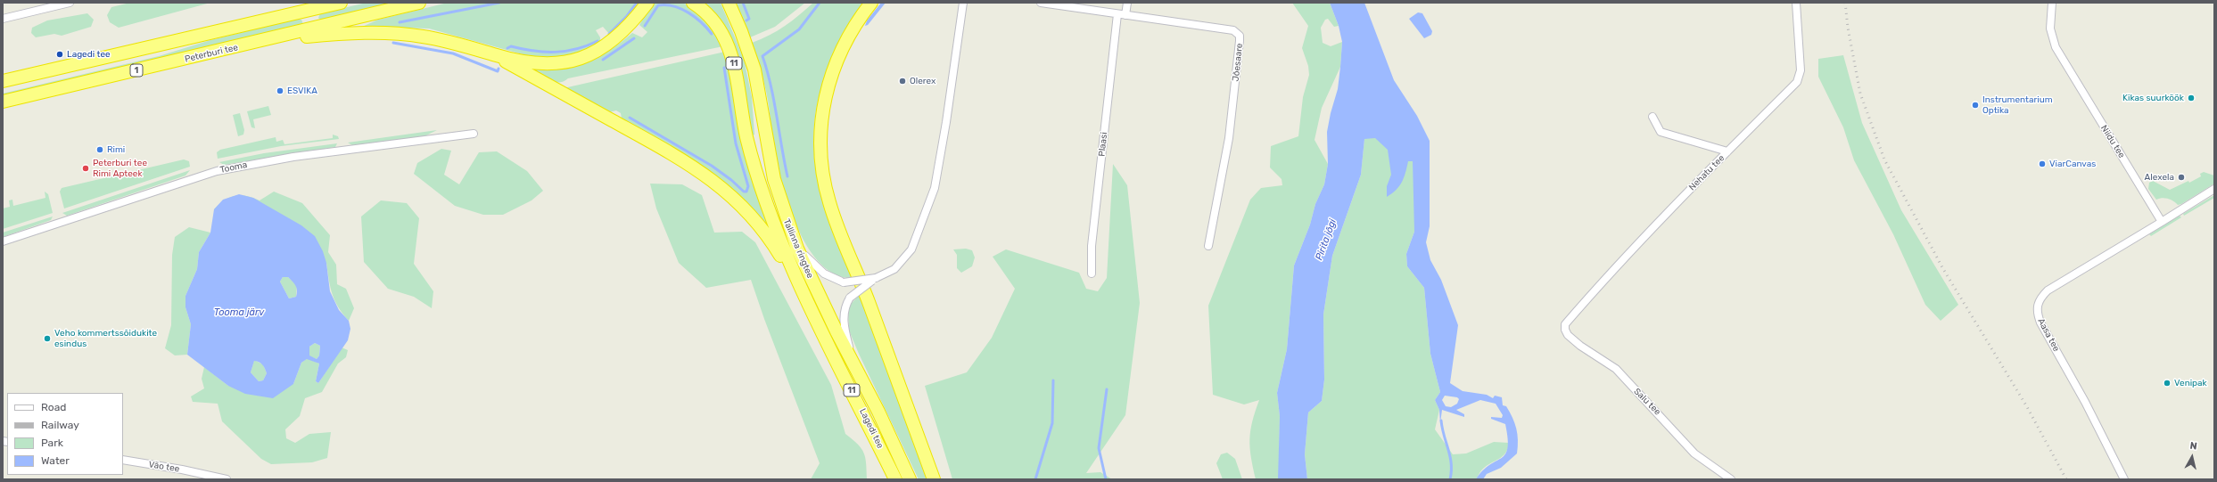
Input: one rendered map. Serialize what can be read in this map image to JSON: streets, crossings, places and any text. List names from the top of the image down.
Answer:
{
  "streets": {
    "highway": [
      "Peterburi tee",
      "11",
      "1",
      "Tallinna ringtee",
      "Lagedi tee"
    ],
    "street": [
      "Jõesaare",
      "Niidu tee",
      "Plaasi",
      "Tooma",
      "Nehatu tee",
      "Aasa tee",
      "Salu tee",
      "Väo tee"
    ]
  },
  "crossings": [
    ["Jõesaare", "Plaasi"],
    ["Niidu tee", "Aasa tee"],
    ["Nehatu tee", "Salu tee"],
    ["Tallinna ringtee", "Lagedi tee"]
  ],
  "water": ["Pirita jõgi", "Tooma järv"],
  "places": [
    "Lagedi tee",
    "Olerex",
    "ESVIKA",
    "Kikas suurköök",
    "Instrumentarium Optika",
    "Rimi",
    "ViarCanvas",
    "Peterburi tee Rimi Apteek",
    "Alexela",
    "Veho kommertssõidukite esindus",
    "Venipak"
  ],
  "legend": [
    "Road",
    "Railway",
    "Park",
    "Water"
  ],
  "north": "top"
}
